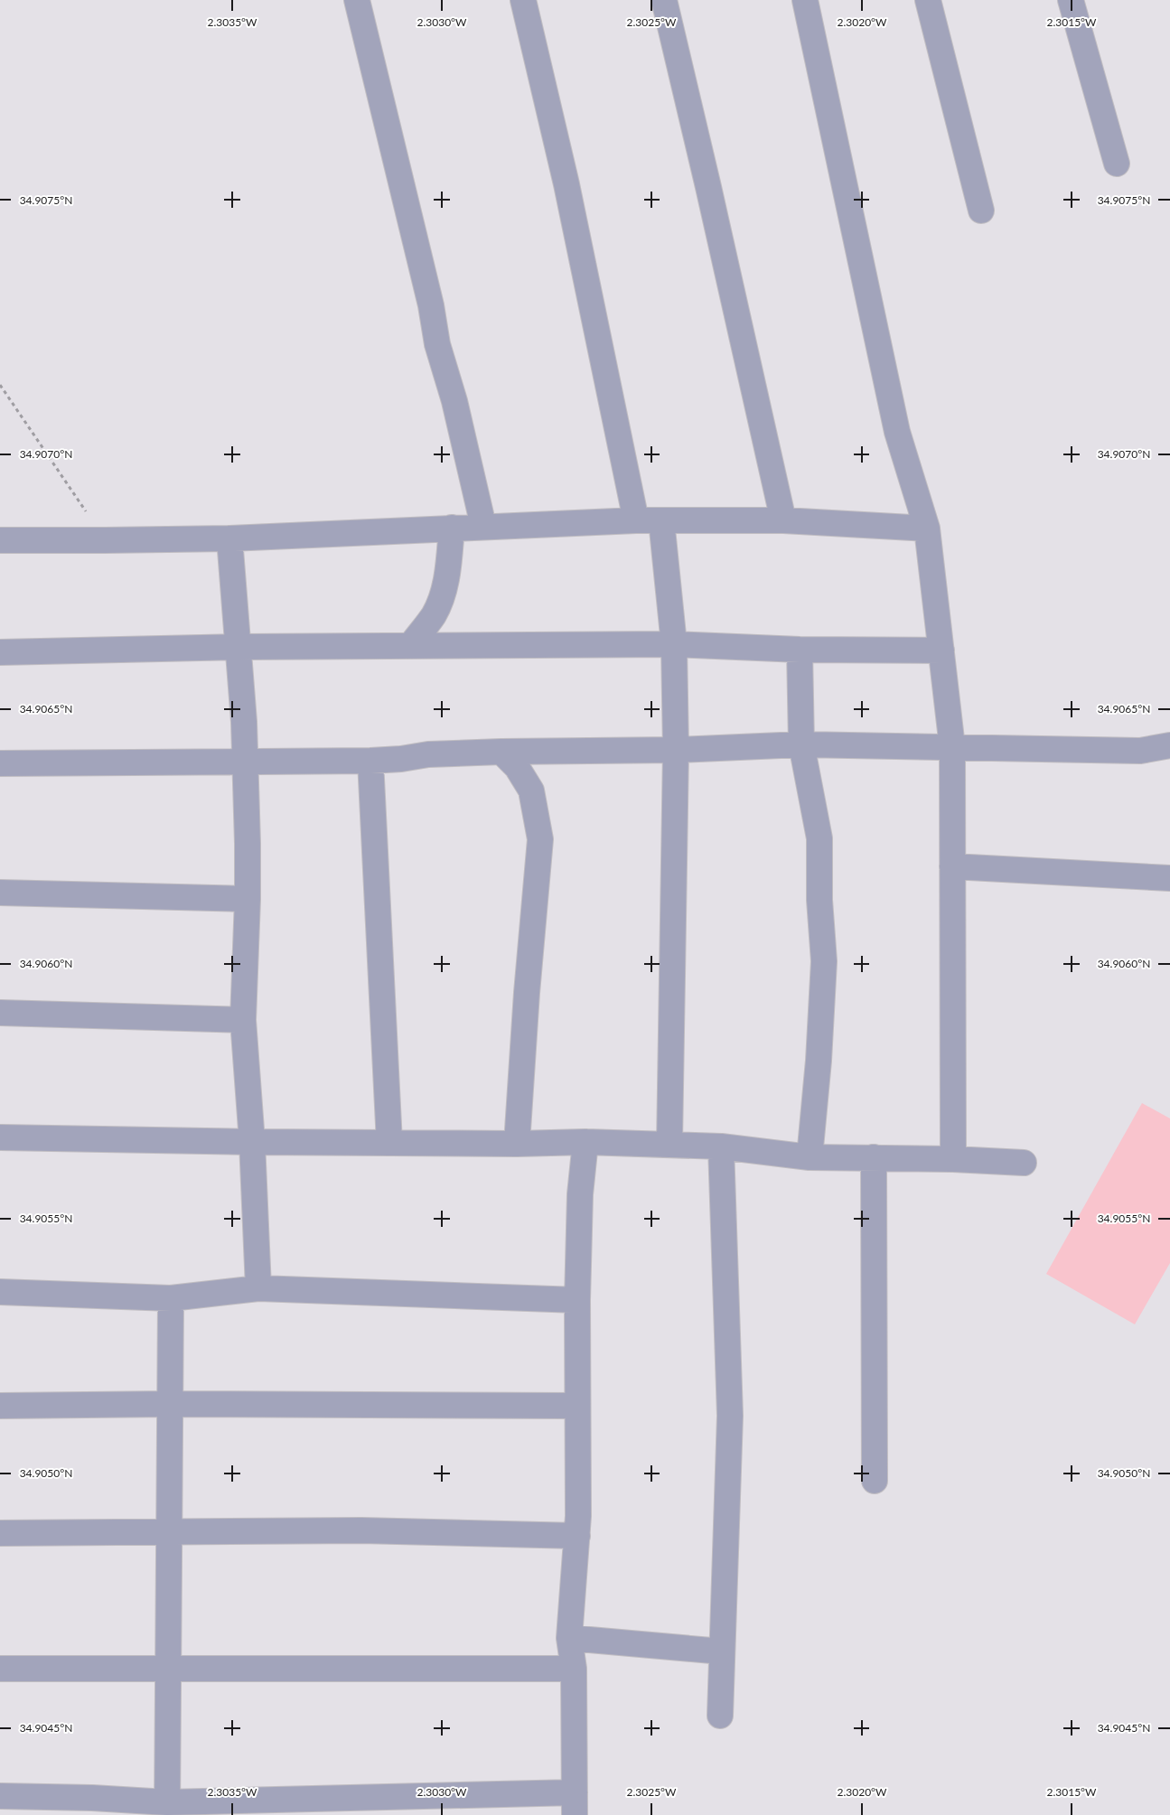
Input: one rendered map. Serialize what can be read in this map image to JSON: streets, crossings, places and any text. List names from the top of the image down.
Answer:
{
  "coordinates": [
    "2.3035°W",
    "2.3030°W",
    "2.3025°W",
    "2.3020°W",
    "2.3015°W",
    "34.9075°N",
    "34.9070°N",
    "34.9065°N",
    "34.9060°N",
    "34.9055°N",
    "34.9050°N",
    "34.9045°N"
  ]
}
